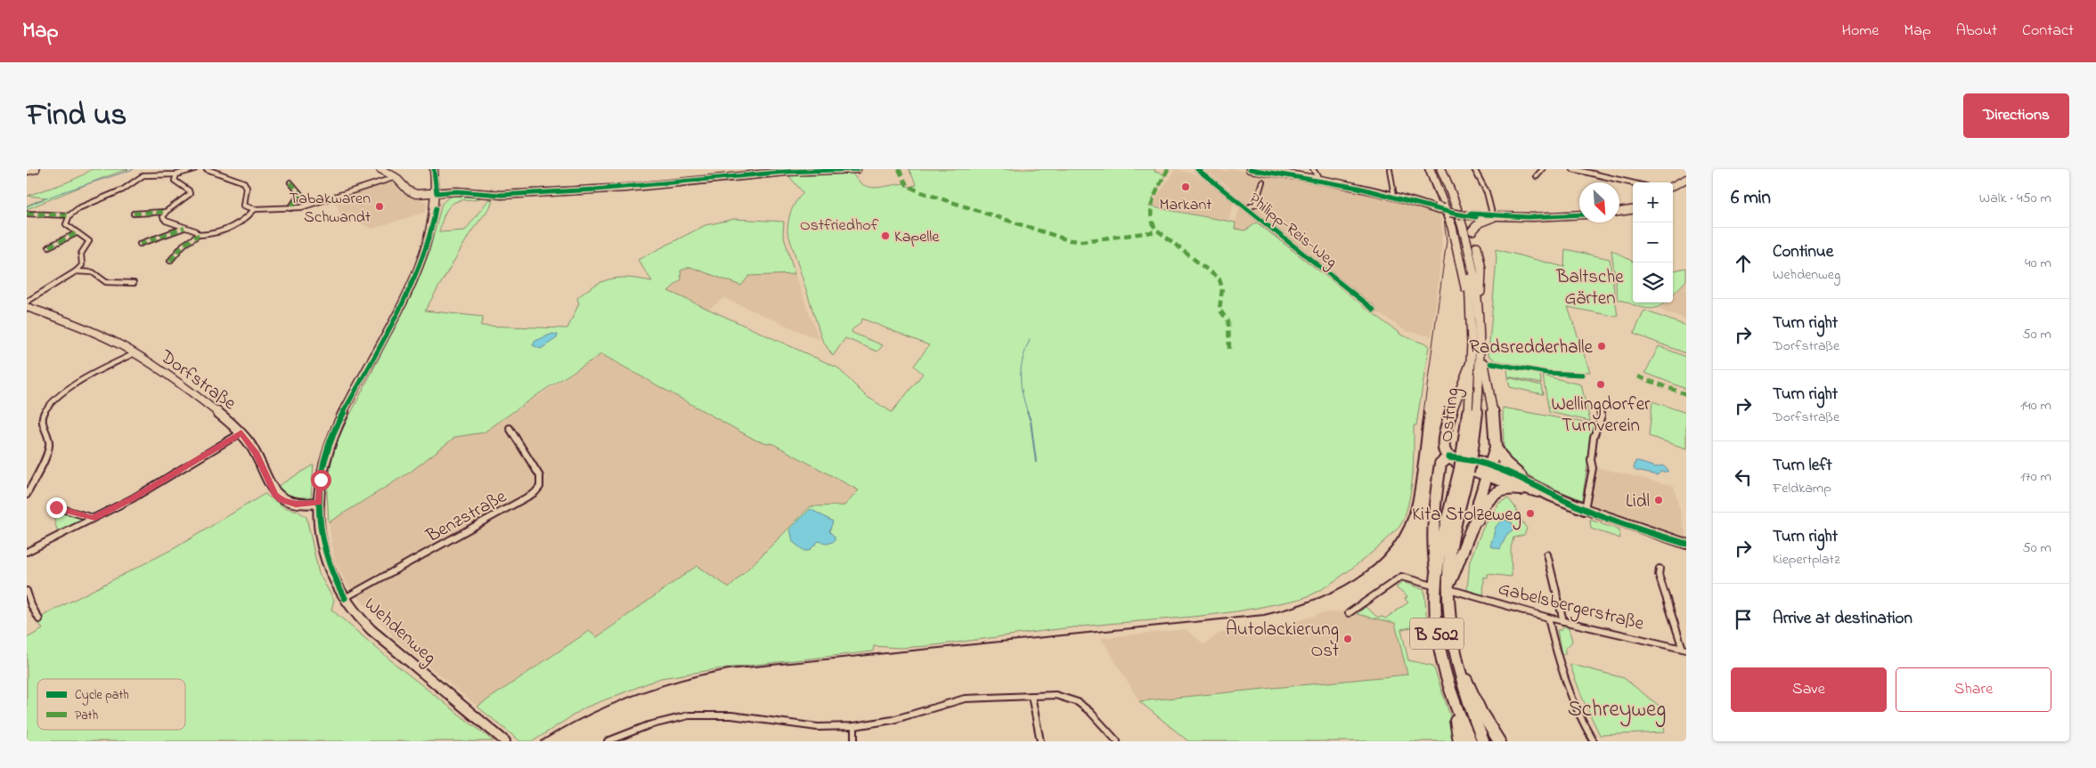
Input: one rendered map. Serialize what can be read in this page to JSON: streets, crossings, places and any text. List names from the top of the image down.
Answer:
{
  "streets": {
    "highway": ["Ostring", "B 502"],
    "street": [
      "Philipp-Reis-Weg",
      "Dorfstraße",
      "Benzstraße",
      "Gabelsbergerstraße",
      "Wehdenweg"
    ]
  },
  "crossings": [
    ["Dorfstraße", "Wehdenweg"],
    ["Ostring", "Gabelsbergerstraße"],
    ["Benzstraße", "Wehdenweg"]
  ],
  "parks": ["Ostfriedhof", "Baltsche Gärten", "Schreyweg"],
  "places": [
    "Markant",
    "Tabakwaren Schwandt",
    "Kapelle",
    "Radsredderhalle",
    "Wellingdorfer Turnverein",
    "Lidl",
    "Kita Stolzeweg",
    "Autolackierung Ost"
  ],
  "legend": ["Cycle path", "Path"],
  "north": "bottom right",
  "page": {
    "header": "Map",
    "nav": [
      "Home",
      "Map",
      "About",
      "Contact"
    ],
    "title": "Find us",
    "buttons": [
      "Directions",
      ["Save", "Share"]
    ],
    "heading": ["6 min", "Walk · 450 m"],
    "map_buttons": ["+", "−"],
    "list": [
      ["Continue", "Wehdenweg", "40 m"],
      ["Turn right", "Dorfstraße", "50 m"],
      ["Turn right", "Dorfstraße", "140 m"],
      ["Turn left", "Feldkamp", "170 m"],
      ["Turn right", "Kiepertplatz", "50 m"],
      "Arrive at destination"
    ]
  }
}
